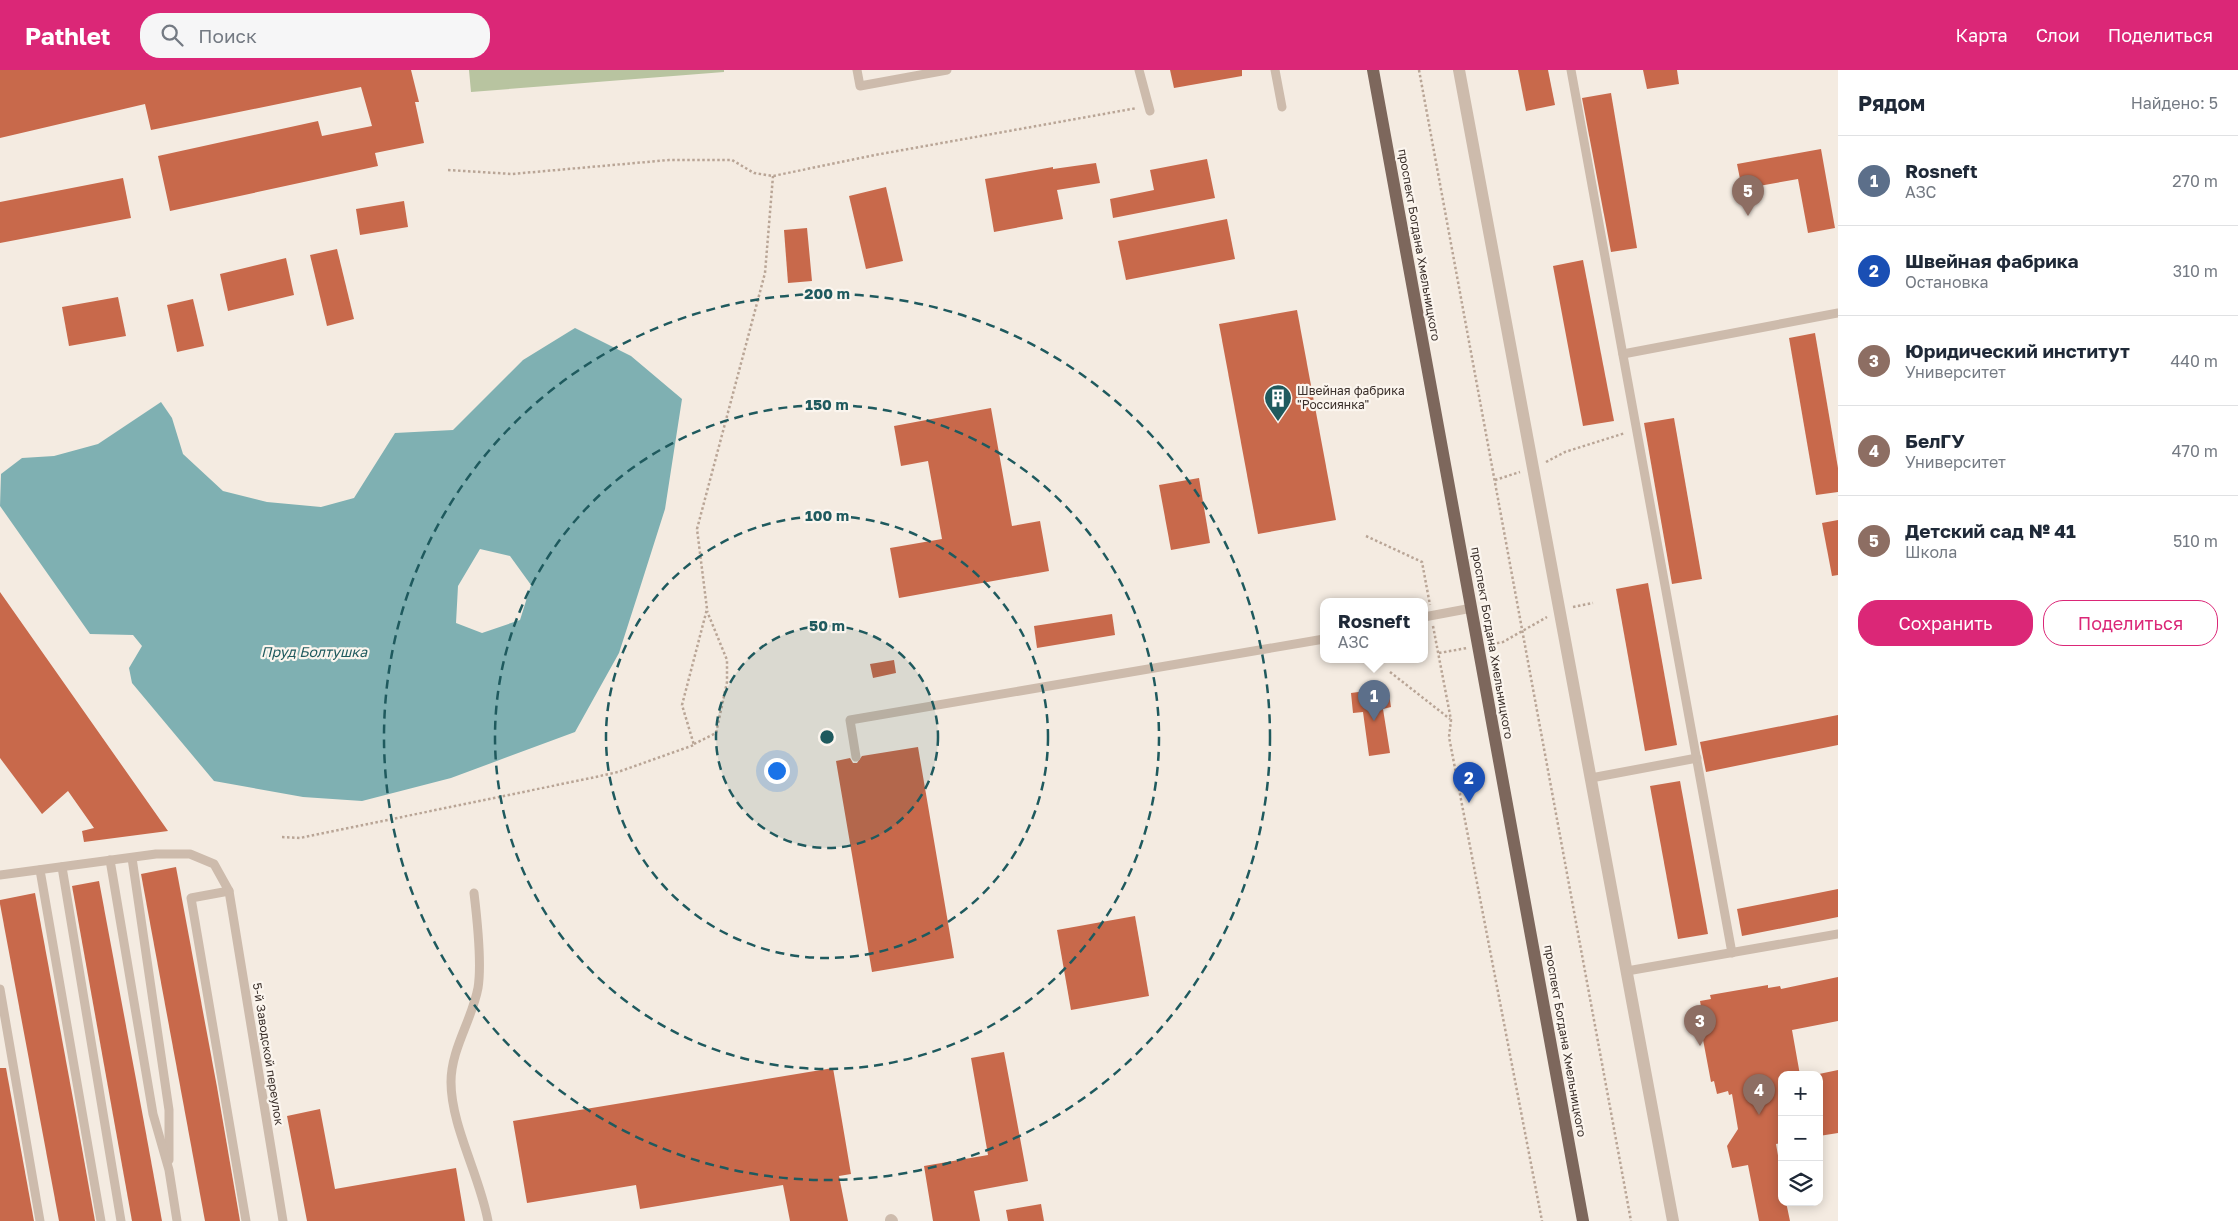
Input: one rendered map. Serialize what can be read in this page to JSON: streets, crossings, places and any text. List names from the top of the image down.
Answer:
{
  "streets": {
    "main road": ["проспект Богдана Хмельницкого"],
    "lane": ["5-й Заводской переулок"]
  },
  "water": ["Пруд Болтушка"],
  "places": {
    "building": ["Швейная фабрика \"Россиянка\""]
  },
  "page": {
    "header": "Pathlet",
    "search": "Поиск",
    "nav": ["Карта", "Слои", "Поделиться"],
    "heading": ["Рядом", "Найдено: 5"],
    "list": [
      {
        "mark": "1",
        "name": "Rosneft",
        "note": "АЗС",
        "value": "270 m"
      },
      {
        "mark": "2",
        "name": "Швейная фабрика",
        "note": "Остановка",
        "value": "310 m"
      },
      {
        "mark": "3",
        "name": "Юридический институт",
        "note": "Университет",
        "value": "440 m"
      },
      {
        "mark": "4",
        "name": "БелГУ",
        "note": "Университет",
        "value": "470 m"
      },
      {
        "mark": "5",
        "name": "Детский сад № 41",
        "note": "Школа",
        "value": "510 m"
      }
    ],
    "pins": [
      "5",
      "1",
      "2",
      "3",
      "4"
    ],
    "buttons": ["Сохранить", "Поделиться"],
    "popup": ["Rosneft", "АЗС"],
    "map_buttons": ["+", "−"]
  },
  "rings": [
    "200 m",
    "150 m",
    "100 m",
    "50 m"
  ]
}
